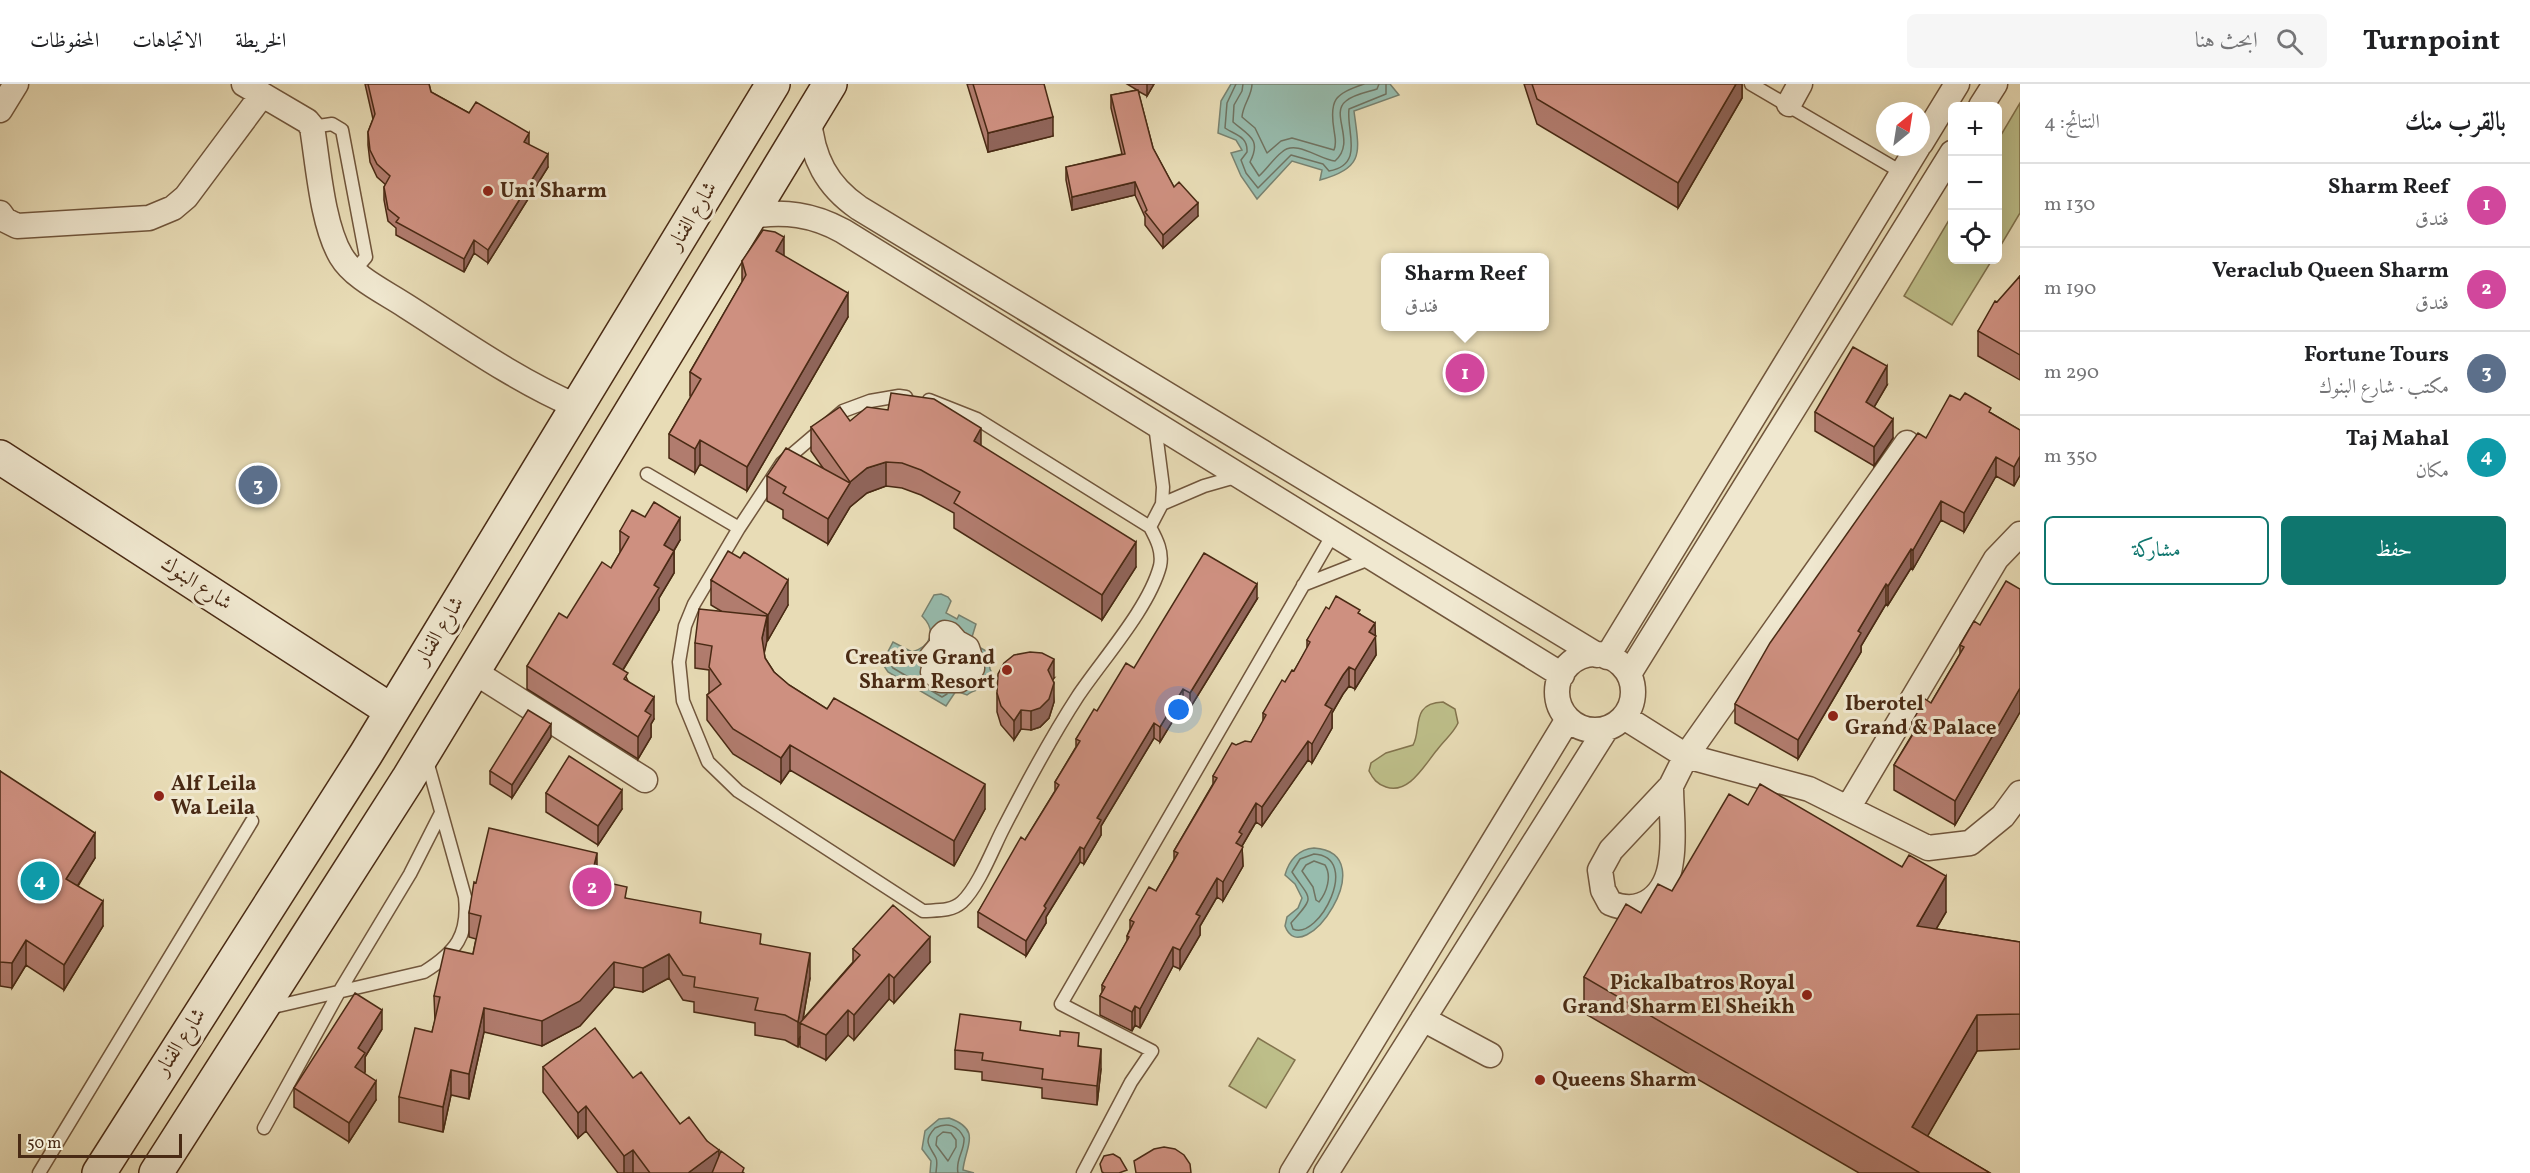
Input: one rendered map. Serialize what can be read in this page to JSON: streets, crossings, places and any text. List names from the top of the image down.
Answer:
{
  "streets": {
    "main road": ["شارع الفنار", "شارع البنوك"]
  },
  "crossings": [
    ["شارع الفنار", "شارع البنوك"]
  ],
  "places": [
    "Uni Sharm",
    "Creative Grand Sharm Resort",
    "Iberotel Grand & Palace",
    "Alf Leila Wa Leila",
    "Pickalbatros Royal Grand Sharm El Sheikh",
    "Queens Sharm"
  ],
  "scale_bar": "50 m",
  "north": "top right",
  "page": {
    "header": "Turnpoint",
    "search": "ابحث هنا",
    "nav": ["الخريطة", "الاتجاهات", "المحفوظات"],
    "heading": ["بالقرب منك", "النتائج: 4"],
    "map_buttons": ["+", "−"],
    "list": [
      {
        "mark": "1",
        "name": "Sharm Reef",
        "note": "فندق",
        "value": "130 m"
      },
      {
        "mark": "2",
        "name": "Veraclub Queen Sharm",
        "note": "فندق",
        "value": "190 m"
      },
      {
        "mark": "3",
        "name": "Fortune Tours",
        "note": "مكتب · شارع البنوك",
        "value": "290 m"
      },
      {
        "mark": "4",
        "name": "Taj Mahal",
        "note": "مكان",
        "value": "350 m"
      }
    ],
    "popup": ["Sharm Reef", "فندق"],
    "pins": [
      "1",
      "3",
      "4",
      "2"
    ],
    "buttons": ["حفظ", "مشاركة"],
    "scale": "50 m"
  }
}
